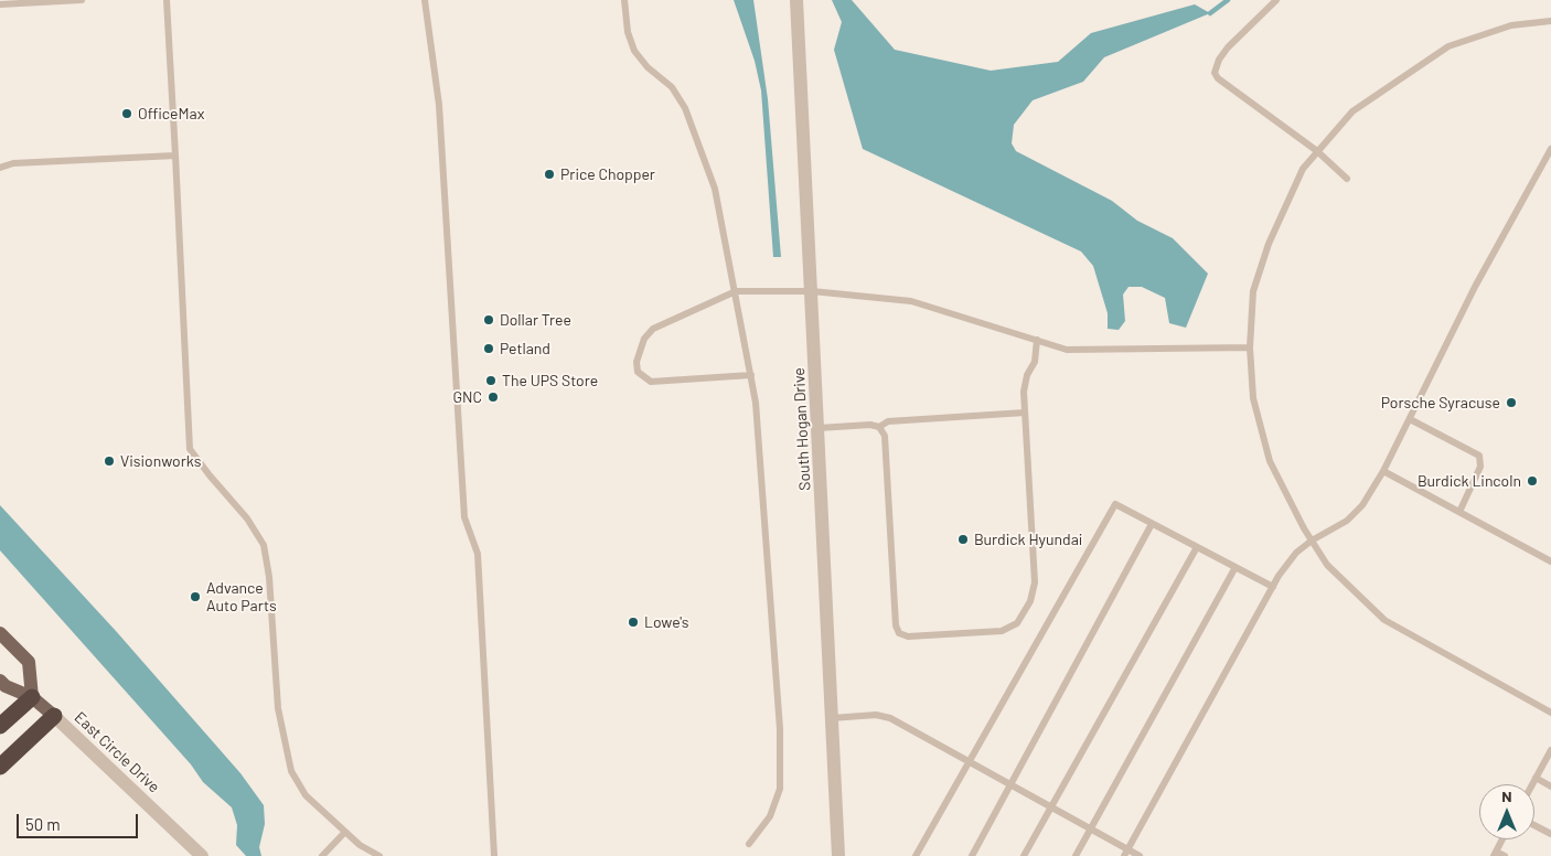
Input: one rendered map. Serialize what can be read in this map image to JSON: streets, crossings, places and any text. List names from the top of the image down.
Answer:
{
  "streets": {
    "main road": ["East Circle Drive"],
    "street": ["South Hogan Drive"]
  },
  "places": [
    "OfficeMax",
    "Price Chopper",
    "Dollar Tree",
    "Petland",
    "The UPS Store",
    "GNC",
    "Porsche Syracuse",
    "Visionworks",
    "Burdick Lincoln",
    "Burdick Hyundai",
    "Advance Auto Parts",
    "Lowe's"
  ],
  "scale_bar": "50 m",
  "north": "top"
}
